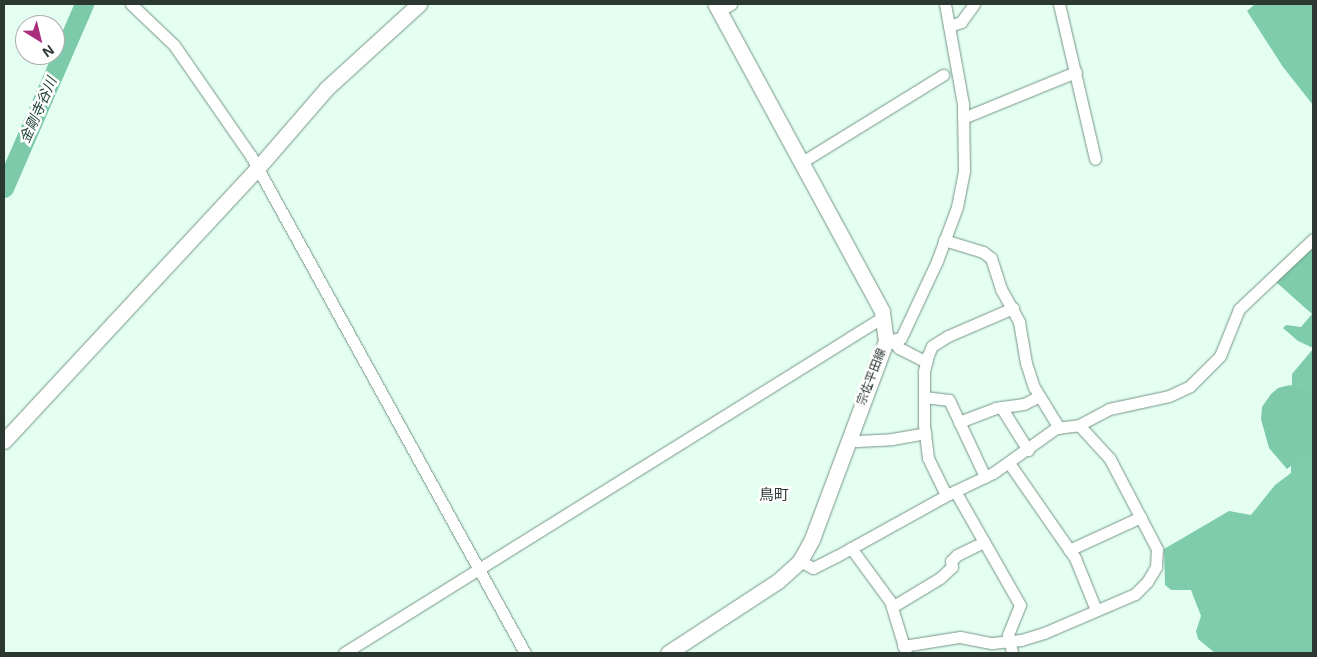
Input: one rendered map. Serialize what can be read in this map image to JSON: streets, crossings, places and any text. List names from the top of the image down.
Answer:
{
  "streets": {
    "main road": ["宗佐平田線"]
  },
  "districts": ["鳥町"],
  "water": ["金剛寺谷川"],
  "north": "bottom right"
}
